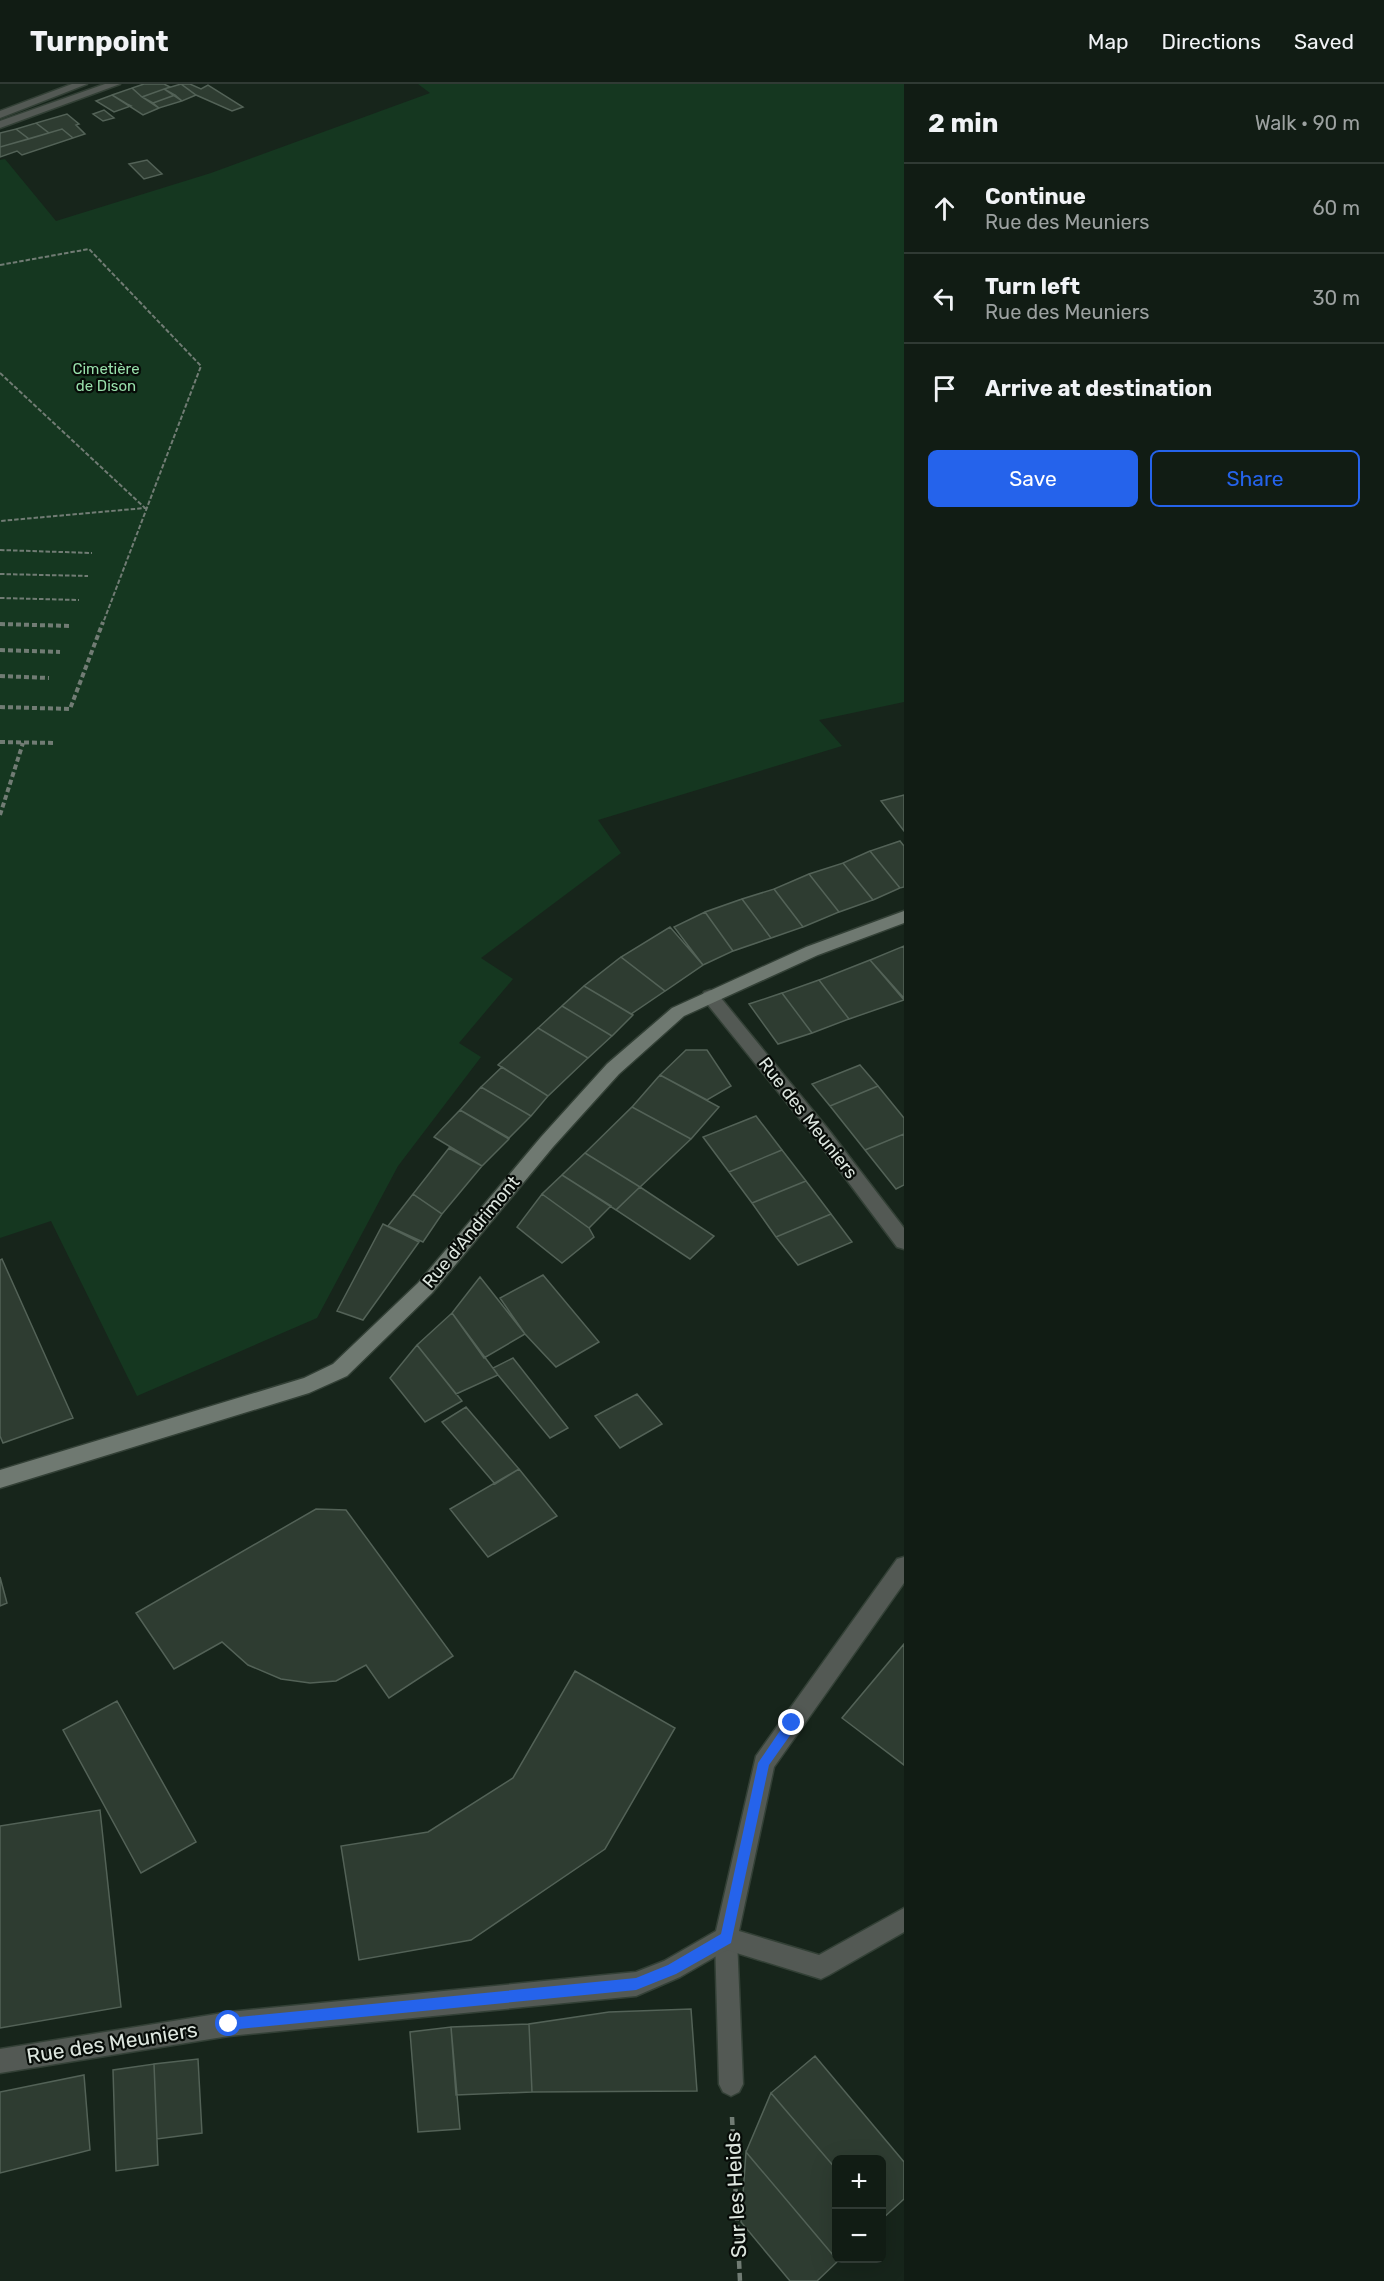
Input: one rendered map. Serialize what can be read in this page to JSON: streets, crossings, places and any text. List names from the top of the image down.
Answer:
{
  "streets": {
    "street": ["Rue des Meuniers", "Rue d'Andrimont"],
    "path": ["Sur les Heids"]
  },
  "crossings": [
    ["Rue des Meuniers", "Rue d'Andrimont"]
  ],
  "parks": ["Cimetière de Dison"],
  "page": {
    "header": "Turnpoint",
    "nav": ["Map", "Directions", "Saved"],
    "heading": ["2 min", "Walk · 90 m"],
    "list": [
      ["Continue", "Rue des Meuniers", "60 m"],
      ["Turn left", "Rue des Meuniers", "30 m"],
      "Arrive at destination"
    ],
    "buttons": ["Save", "Share"],
    "map_buttons": ["+", "−"]
  }
}
